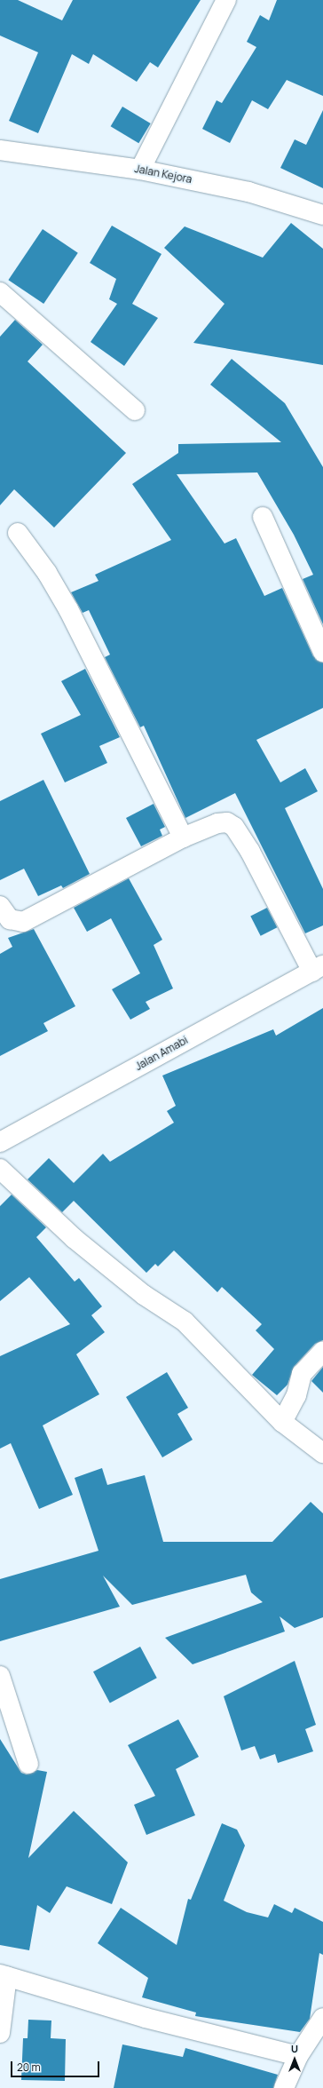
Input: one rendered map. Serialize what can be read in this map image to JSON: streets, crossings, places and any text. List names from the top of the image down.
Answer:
{
  "streets": {
    "street": ["Jalan Kejora", "Jalan Amabi"]
  },
  "scale_bar": "20 m",
  "north": "top"
}
